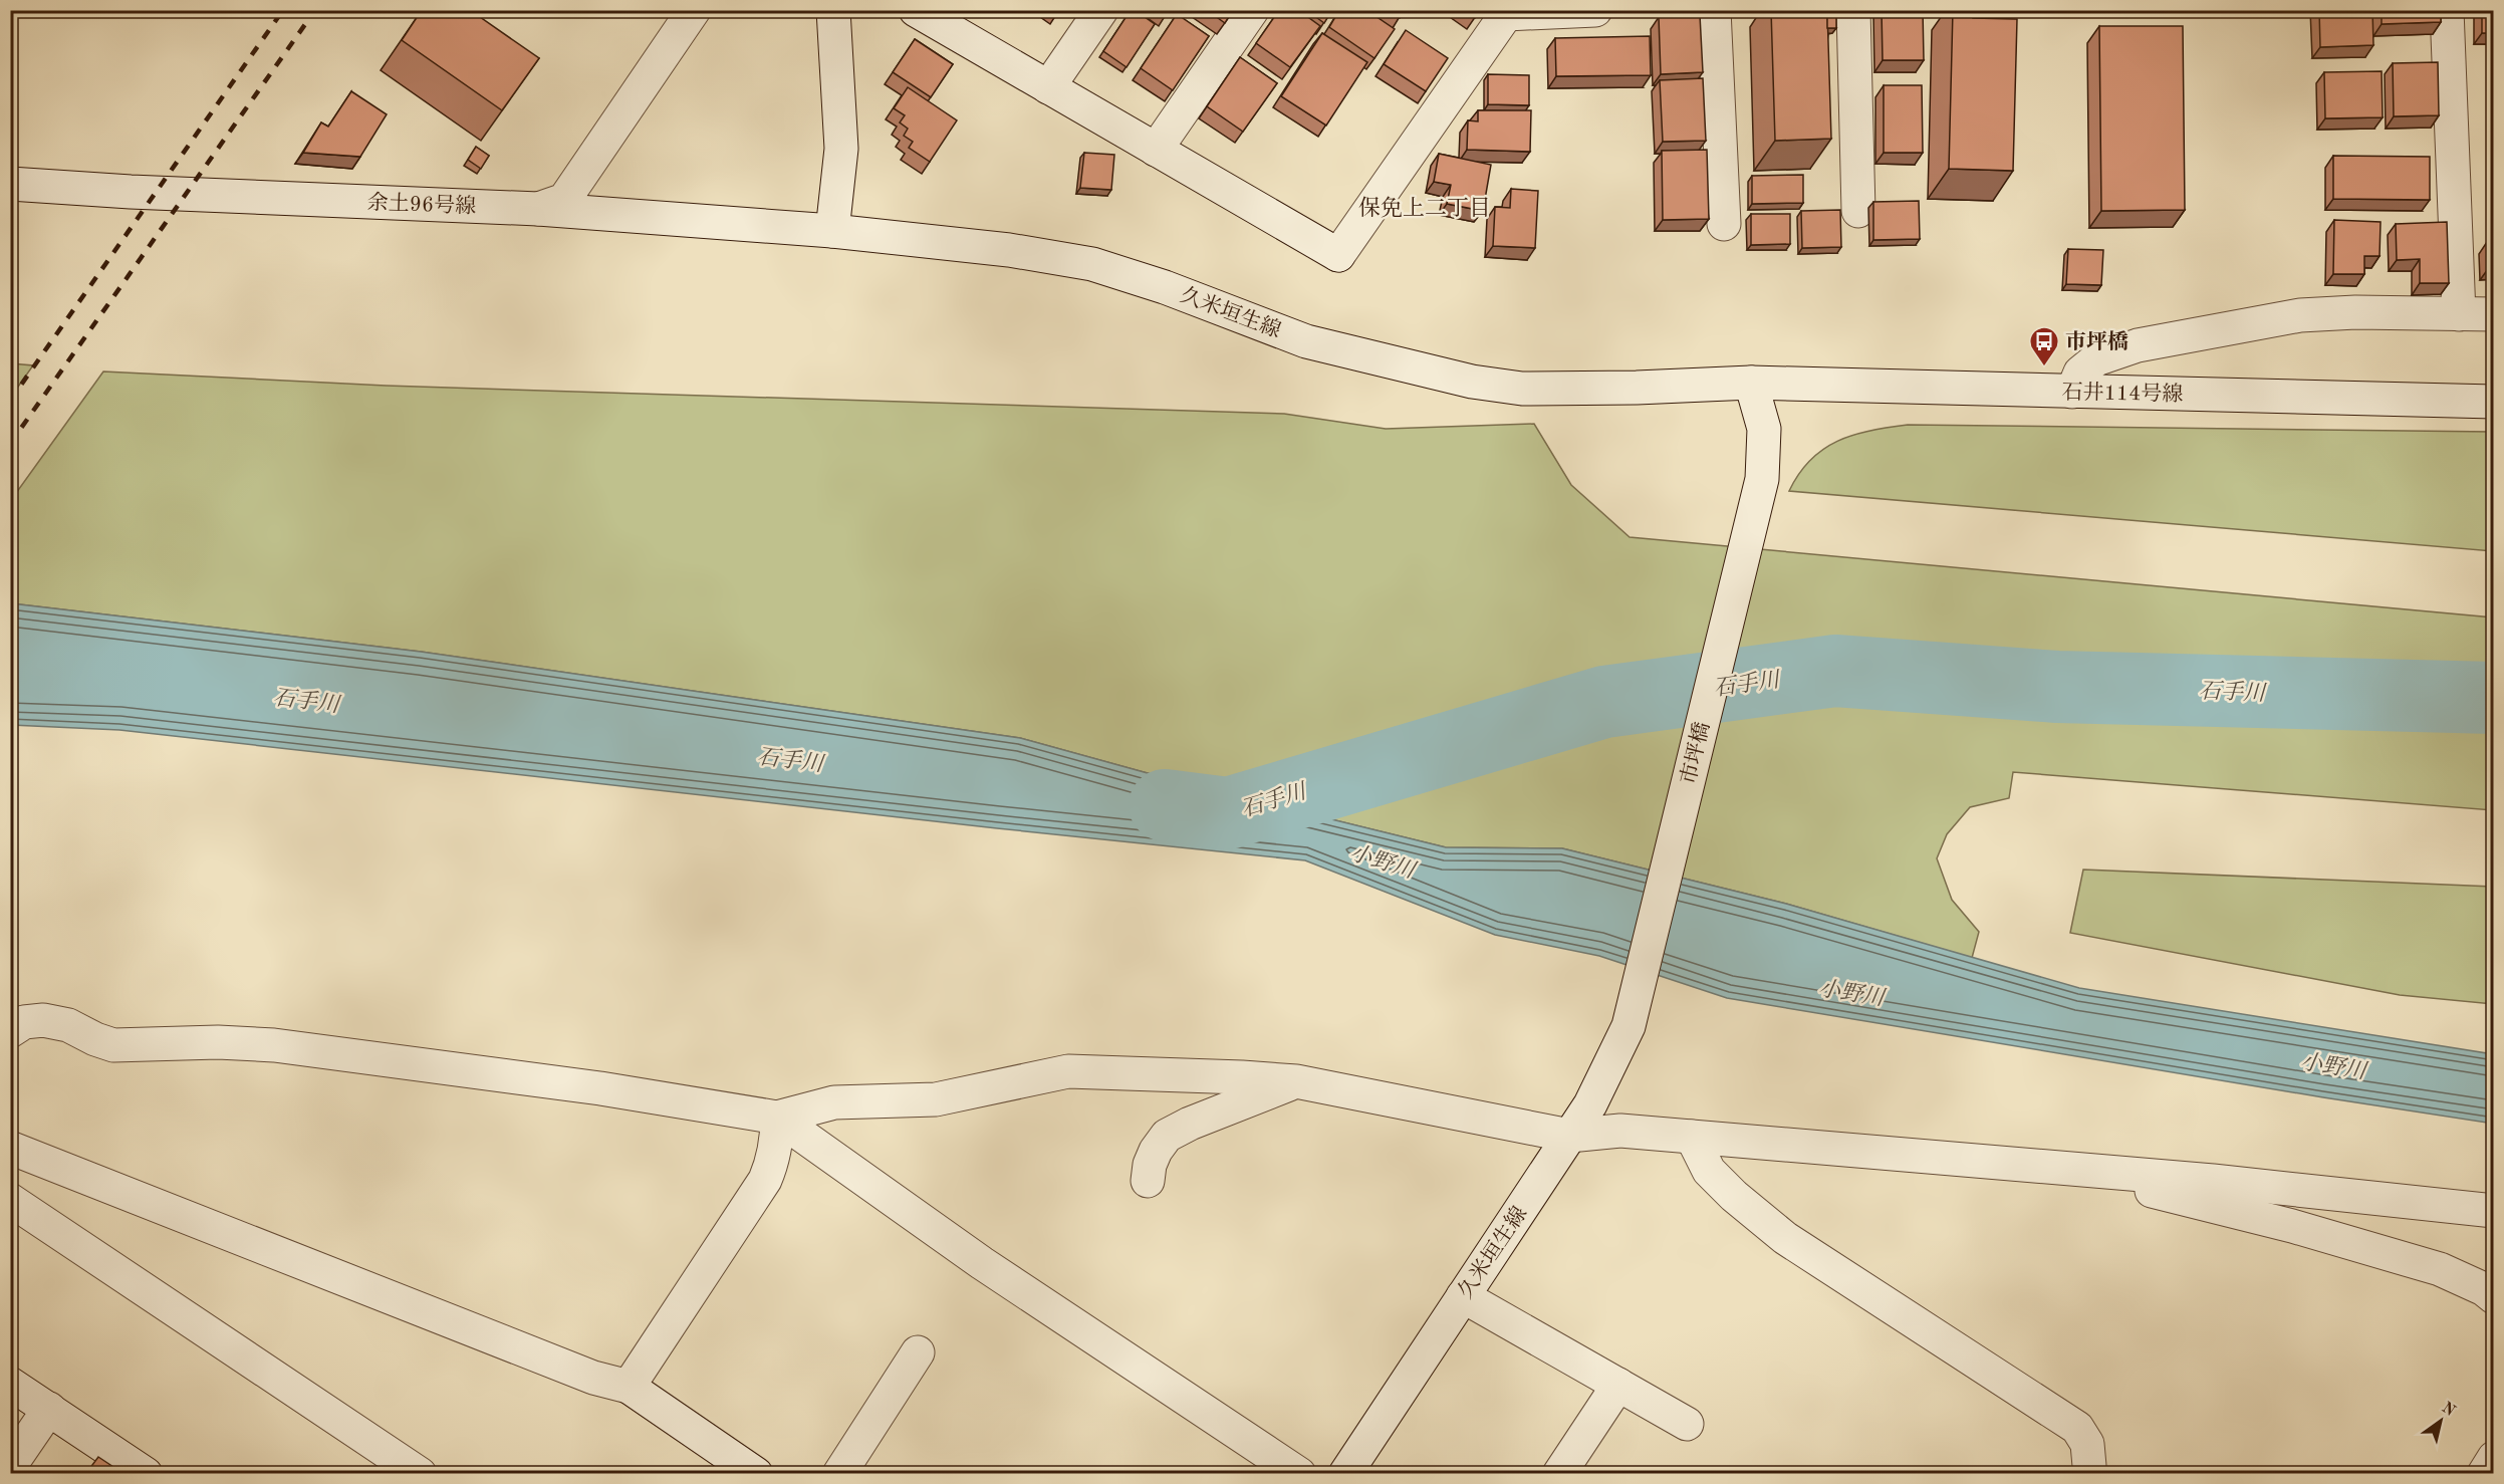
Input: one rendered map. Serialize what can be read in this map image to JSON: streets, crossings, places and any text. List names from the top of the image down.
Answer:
{
  "streets": {
    "street": [
      "余土96号線",
      "久米垣生線",
      "石井114号線",
      "市坪橋"
    ]
  },
  "crossings": [
    ["余土96号線", "久米垣生線"],
    ["久米垣生線", "石井114号線"],
    ["久米垣生線", "市坪橋"],
    ["石井114号線", "市坪橋"]
  ],
  "districts": ["保免上二丁目"],
  "water": ["石手川", "小野川"],
  "places": {
    "bus stop": ["市坪橋"]
  },
  "north": "top right"
}
